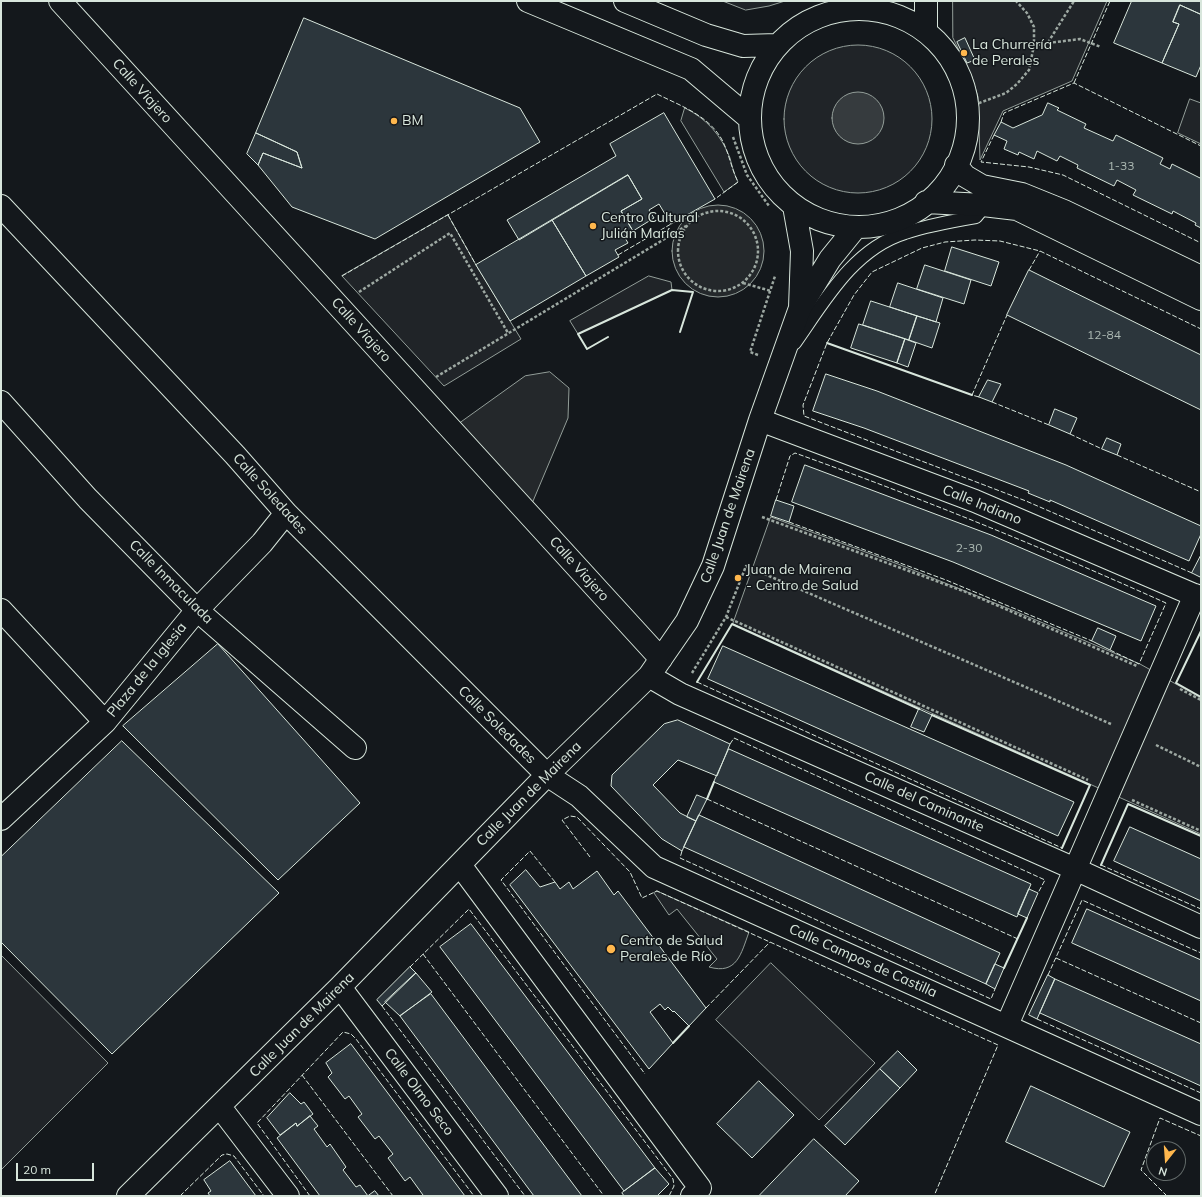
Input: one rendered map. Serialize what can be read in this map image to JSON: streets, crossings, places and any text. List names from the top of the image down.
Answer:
{
  "streets": {
    "street": [
      "Calle Viajero",
      "Calle Soledades",
      "Calle Indiano",
      "Calle Juan de Mairena",
      "Calle Inmaculada",
      "Plaza de la Iglesia",
      "Calle del Caminante",
      "Calle Campos de Castilla",
      "Calle Olmo Seco"
    ]
  },
  "crossings": [
    ["Calle Viajero", "Calle Juan de Mairena"],
    ["Calle Viajero", "Calle del Caminante"],
    ["Calle Soledades", "Calle Juan de Mairena"],
    ["Calle Soledades", "Plaza de la Iglesia"],
    ["Calle Soledades", "Calle Campos de Castilla"],
    ["Calle Indiano", "Calle Juan de Mairena"],
    ["Calle Juan de Mairena", "Calle del Caminante"],
    ["Calle Juan de Mairena", "Calle Campos de Castilla"],
    ["Calle Juan de Mairena", "Calle Olmo Seco"],
    ["Calle Inmaculada", "Plaza de la Iglesia"]
  ],
  "places": [
    "La Churrería de Perales",
    "BM",
    "Centro Cultural Julián Marías",
    "Juan de Mairena - Centro de Salud",
    "Centro de Salud Perales de Río"
  ],
  "house_numbers": ["1-33", "12-84", "2-30"],
  "scale_bar": "20 m",
  "north": "bottom"
}
